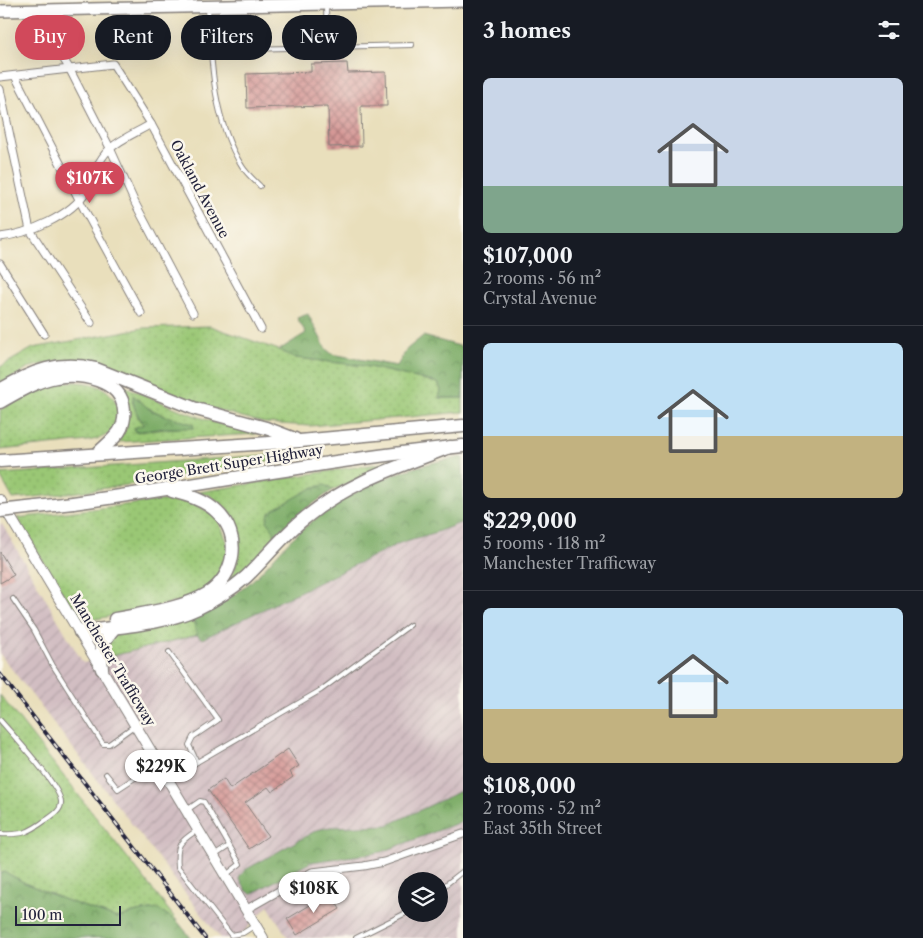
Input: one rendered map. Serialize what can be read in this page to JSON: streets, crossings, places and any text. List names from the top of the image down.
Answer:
{
  "streets": {
    "highway": ["George Brett Super Highway"],
    "main road": ["Manchester Trafficway"],
    "street": ["Oakland Avenue"]
  },
  "scale_bar": "100 m",
  "page": {
    "heading": "3 homes",
    "chip": [
      "Buy",
      "Rent",
      "Filters",
      "New"
    ],
    "list": [
      {
        "name": "$107,000",
        "note": "2 rooms · 56 m² · Crystal Avenue"
      },
      {
        "name": "$229,000",
        "note": "5 rooms · 118 m² · Manchester Trafficway"
      },
      {
        "name": "$108,000",
        "note": "2 rooms · 52 m² · East 35th Street"
      }
    ],
    "price": ["$107K", "$229K", "$108K"],
    "scale": "100 m"
  }
}
